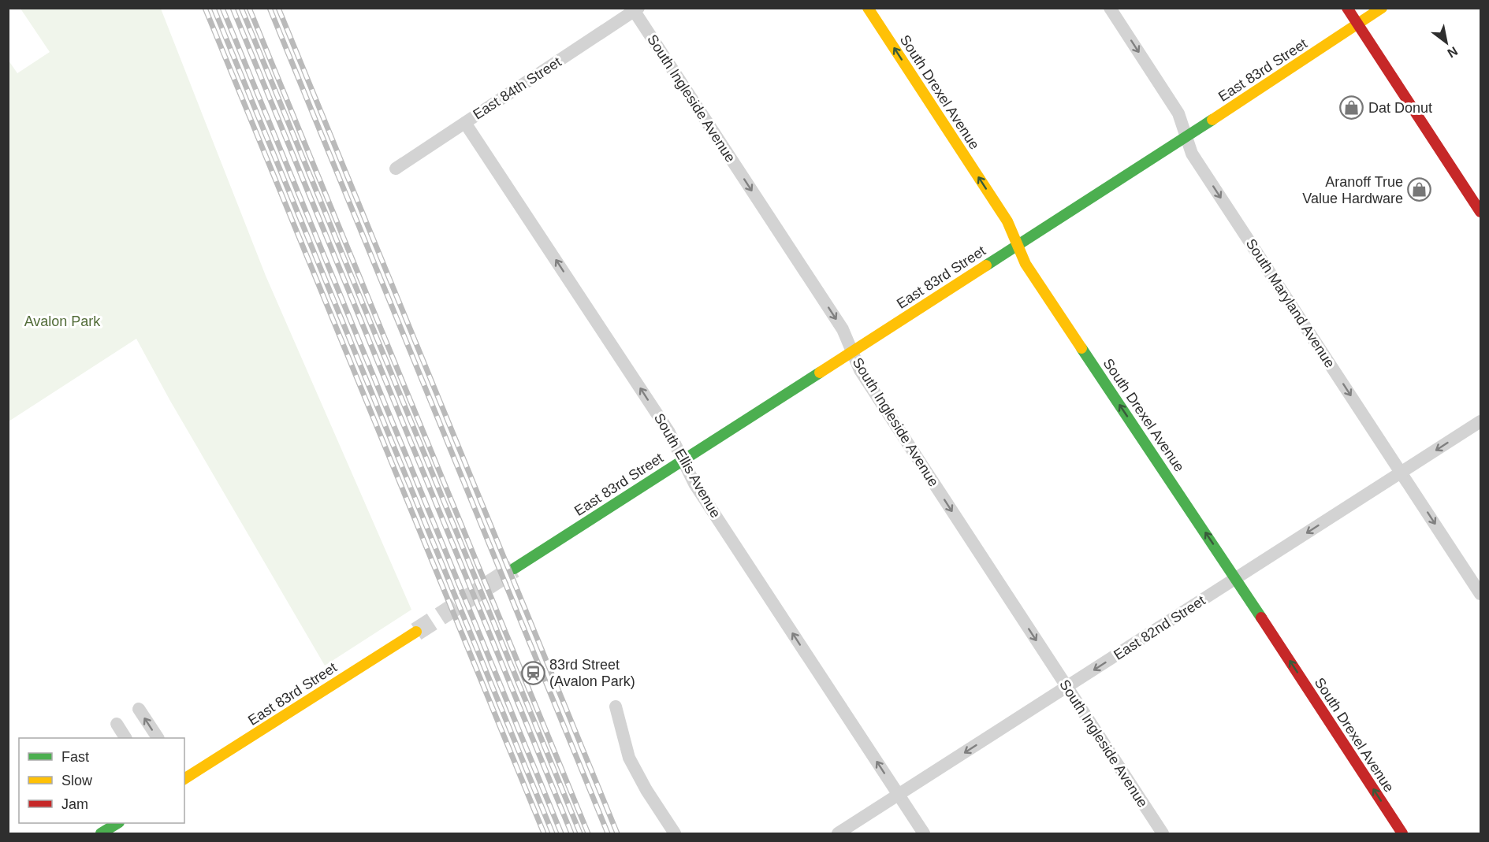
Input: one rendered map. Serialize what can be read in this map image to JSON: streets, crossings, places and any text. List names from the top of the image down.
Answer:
{
  "streets": {
    "street": [
      "East 83rd Street",
      "East 84th Street",
      "South Drexel Avenue",
      "South Ingleside Avenue",
      "South Maryland Avenue",
      "South Ellis Avenue",
      "East 82nd Street"
    ]
  },
  "crossings": [
    ["East 83rd Street", "South Drexel Avenue"],
    ["East 83rd Street", "South Ingleside Avenue"],
    ["East 83rd Street", "South Maryland Avenue"],
    ["East 83rd Street", "South Ellis Avenue"],
    ["East 84th Street", "South Ingleside Avenue"],
    ["East 84th Street", "South Ellis Avenue"],
    ["South Drexel Avenue", "East 82nd Street"],
    ["South Ingleside Avenue", "East 82nd Street"],
    ["South Maryland Avenue", "East 82nd Street"],
    ["South Ellis Avenue", "East 82nd Street"]
  ],
  "one_way": [
    "South Drexel Avenue",
    "South Ingleside Avenue",
    "South Maryland Avenue",
    "South Ellis Avenue",
    "East 82nd Street"
  ],
  "parks": ["Avalon Park"],
  "places": {
    "shop": ["Dat Donut", "Aranoff True Value Hardware"],
    "station": ["83rd Street (Avalon Park)"]
  },
  "legend": ["Fast", "Slow", "Jam"],
  "north": "bottom right"
}
